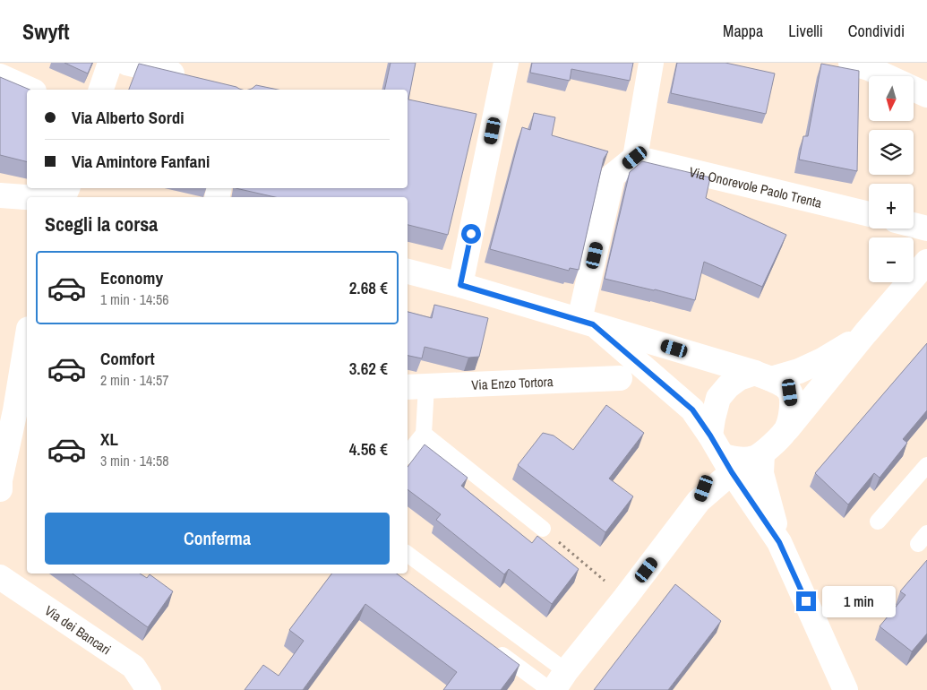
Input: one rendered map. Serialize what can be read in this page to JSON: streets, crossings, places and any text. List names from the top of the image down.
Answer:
{
  "streets": {
    "street": ["Via Onorevole Paolo Trenta", "Via Enzo Tortora", "Via dei Bancari"]
  },
  "north": "bottom",
  "page": {
    "header": "Swyft",
    "nav": ["Mappa", "Livelli", "Condividi"],
    "map_buttons": ["+", "−"],
    "banner": ["Via Alberto Sordi", "Via Amintore Fanfani"],
    "heading": "Scegli la corsa",
    "list": [
      {
        "name": "Economy",
        "note": "1 min · 14:56",
        "value": "2.68 €"
      },
      {
        "name": "Comfort",
        "note": "2 min · 14:57",
        "value": "3.62 €"
      },
      {
        "name": "XL",
        "note": "3 min · 14:58",
        "value": "4.56 €"
      }
    ],
    "buttons": "Conferma",
    "bubble": "1 min"
  }
}
